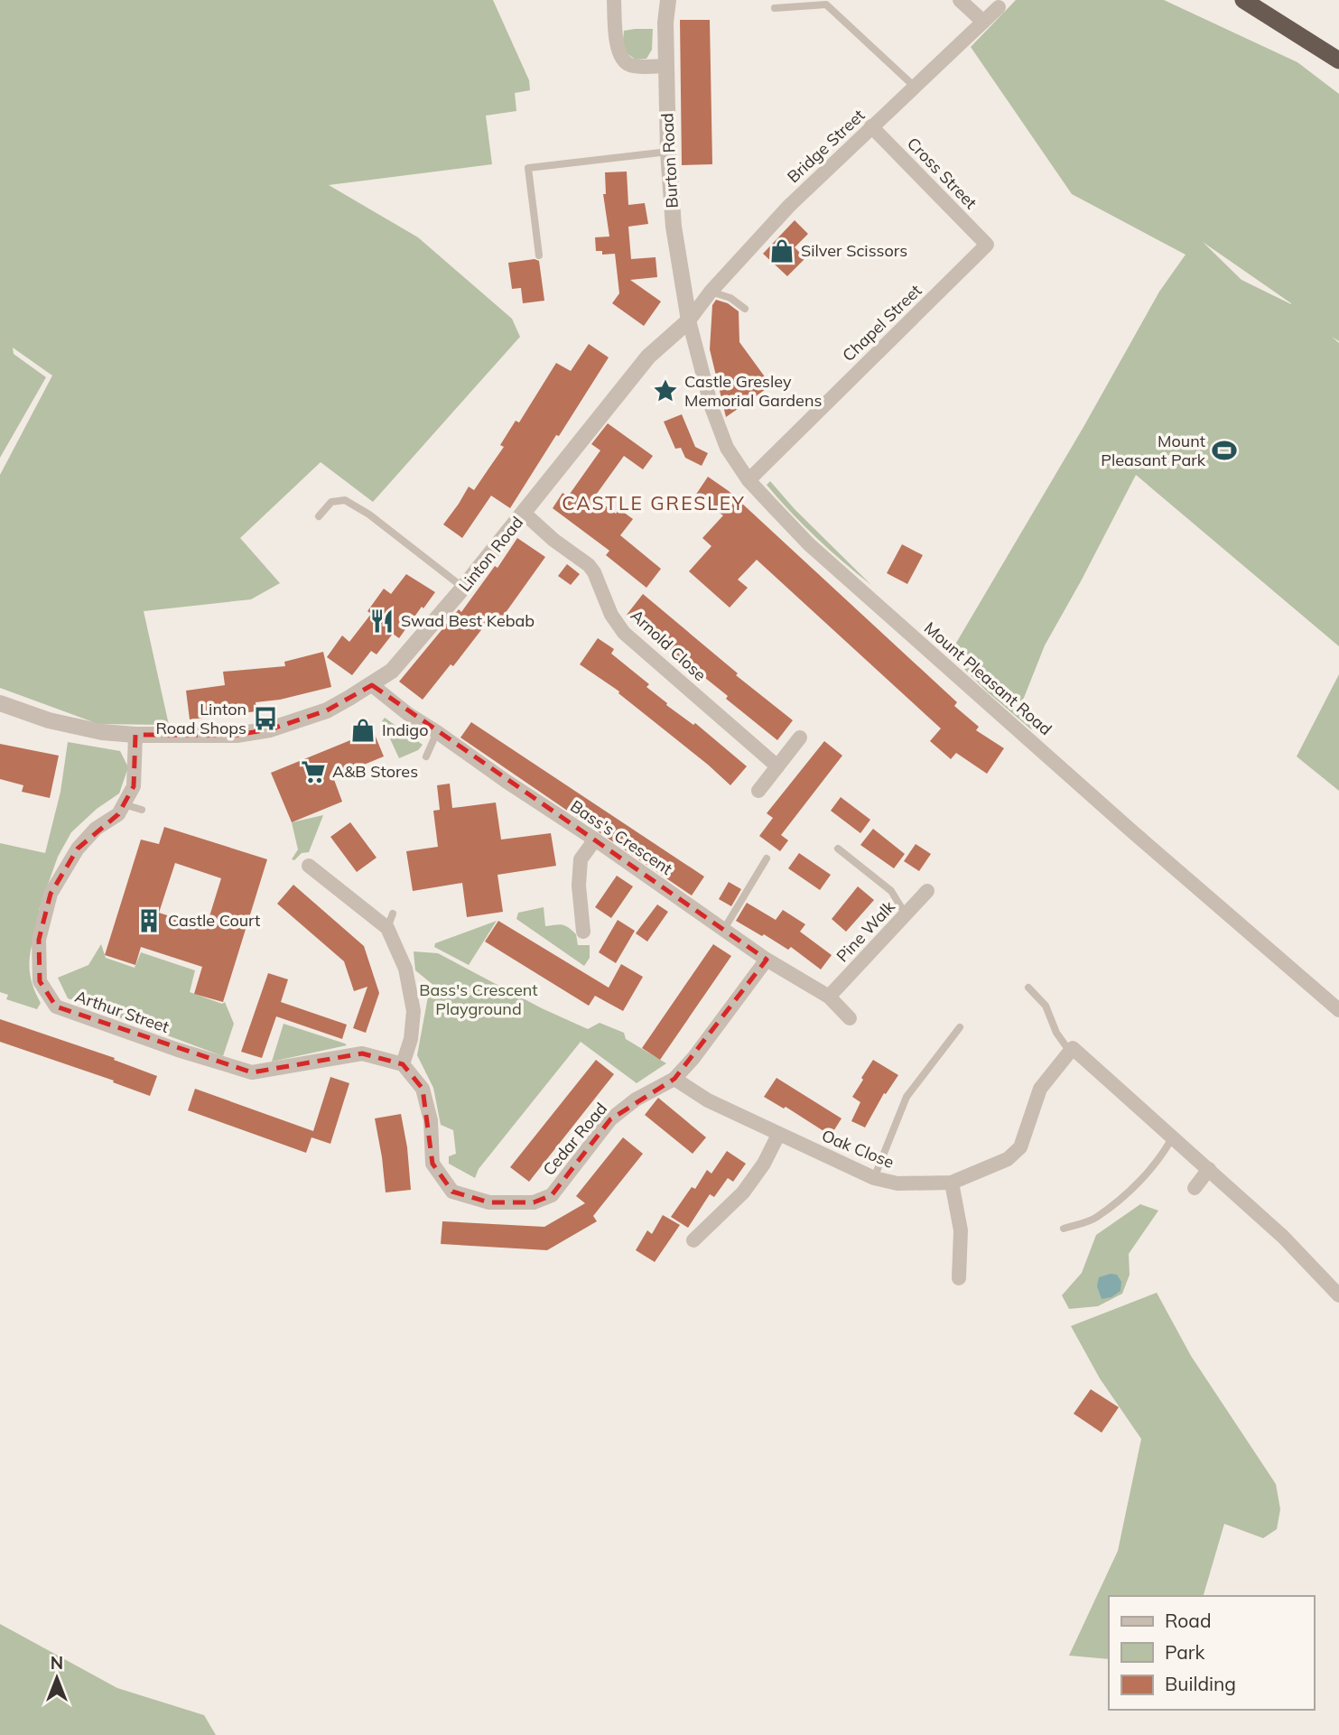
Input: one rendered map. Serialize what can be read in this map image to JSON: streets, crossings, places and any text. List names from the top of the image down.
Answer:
{
  "streets": {
    "street": [
      "Bridge Street",
      "Burton Road",
      "Cross Street",
      "Chapel Street",
      "Linton Road",
      "Arnold Close",
      "Mount Pleasant Road",
      "Bass's Crescent",
      "Pine Walk",
      "Arthur Street",
      "Cedar Road",
      "Oak Close"
    ]
  },
  "crossings": [
    ["Bridge Street", "Burton Road"],
    ["Bridge Street", "Cross Street"],
    ["Bridge Street", "Linton Road"],
    ["Bridge Street", "Mount Pleasant Road"],
    ["Burton Road", "Linton Road"],
    ["Burton Road", "Mount Pleasant Road"],
    ["Cross Street", "Chapel Street"],
    ["Chapel Street", "Mount Pleasant Road"],
    ["Linton Road", "Arnold Close"],
    ["Linton Road", "Mount Pleasant Road"],
    ["Linton Road", "Bass's Crescent"],
    ["Linton Road", "Arthur Street"],
    ["Bass's Crescent", "Pine Walk"],
    ["Bass's Crescent", "Cedar Road"],
    ["Arthur Street", "Cedar Road"],
    ["Cedar Road", "Oak Close"]
  ],
  "districts": ["CASTLE GRESLEY"],
  "parks": ["Bass's Crescent Playground"],
  "places": {
    "shop": ["Silver Scissors", "Indigo"],
    "place": ["Castle Gresley Memorial Gardens"],
    "sports": ["Mount Pleasant Park"],
    "restaurant": ["Swad Best Kebab"],
    "bus stop": ["Linton Road Shops"],
    "supermarket": ["A&B Stores"],
    "building": ["Castle Court"]
  },
  "legend": ["Road", "Park", "Building"],
  "north": "top"
}
